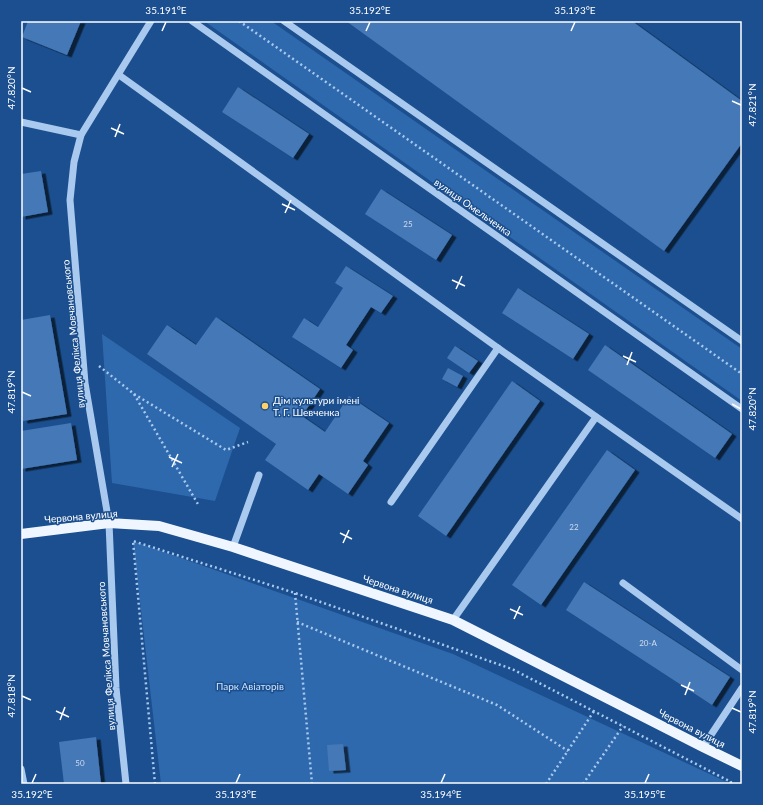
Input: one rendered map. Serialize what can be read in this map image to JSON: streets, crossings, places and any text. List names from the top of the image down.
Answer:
{
  "streets": {
    "main road": ["Червона вулиця"],
    "street": ["вулиця Омельченка", "вулиця Фелікса Мовчановського"]
  },
  "crossings": [
    ["вулиця Фелікса Мовчановського", "Червона вулиця"]
  ],
  "parks": ["Парк Авіаторів"],
  "places": ["Дім культури імені Т. Г. Шевченка"],
  "house_numbers": [
    "25",
    "22",
    "20-А",
    "50"
  ],
  "coordinates": [
    "35.191°E",
    "35.192°E",
    "35.193°E",
    "47.820°N",
    "47.821°N",
    "47.819°N",
    "47.818°N",
    "35.194°E",
    "35.195°E"
  ]
}
